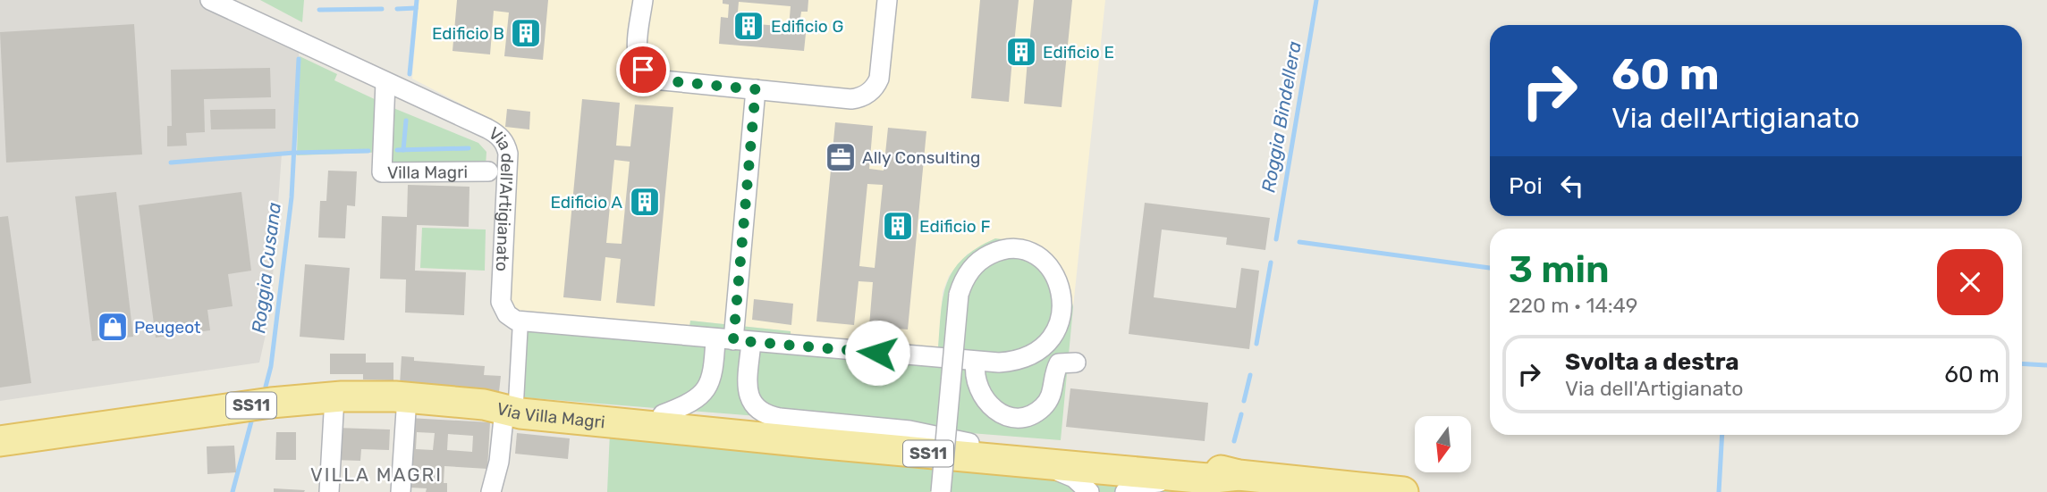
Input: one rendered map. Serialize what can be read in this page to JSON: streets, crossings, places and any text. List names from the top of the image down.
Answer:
{
  "streets": {
    "main road": ["SS11", "Via Villa Magri"],
    "street": ["Villa Magri", "Via dell'Artigianato"]
  },
  "crossings": [
    ["Villa Magri", "Via dell'Artigianato"],
    ["SS11", "Via Villa Magri"]
  ],
  "districts": ["VILLA MAGRI"],
  "water": ["Roggia Bindellera", "Roggia Cusana"],
  "places": {
    "building": [
      "Edificio G",
      "Edificio B",
      "Edificio E",
      "Edificio A",
      "Edificio F"
    ],
    "office": ["Ally Consulting"],
    "shop": ["Peugeot"]
  },
  "north": "bottom",
  "page": {
    "turn": ["60 m", "Via dell'Artigianato"],
    "then": "Poi",
    "heading": ["3 min", "220 m · 14:49"],
    "list": [
      {
        "name": "Svolta a destra",
        "note": "Via dell'Artigianato",
        "value": "60 m"
      }
    ]
  }
}
